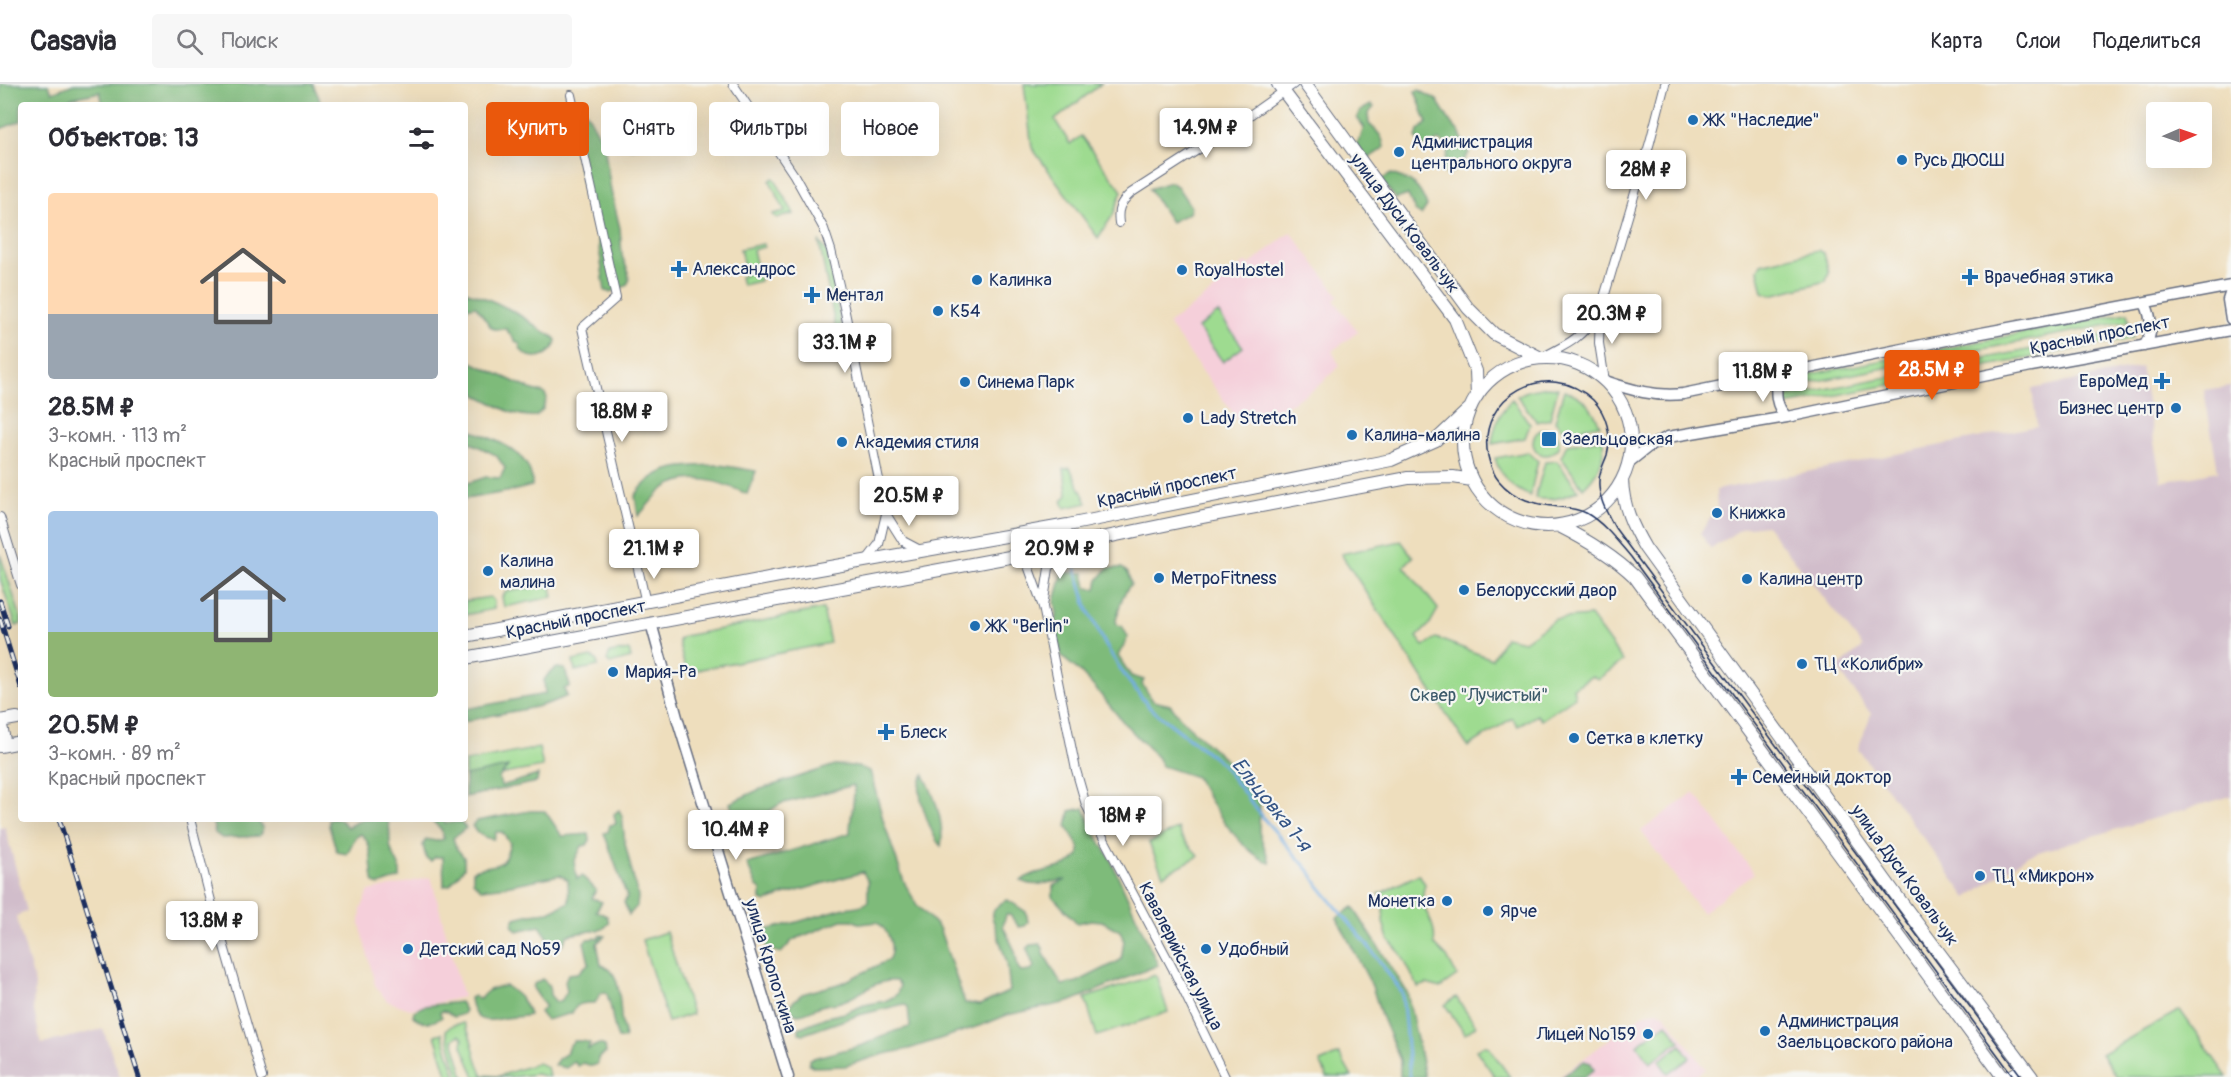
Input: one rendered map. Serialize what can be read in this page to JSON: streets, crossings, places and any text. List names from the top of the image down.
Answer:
{
  "streets": {
    "main road": ["улица Дуси Ковальчук", "Красный проспект", "улица Кропоткина"],
    "street": ["Кавалерийская улица"]
  },
  "crossings": [
    ["улица Дуси Ковальчук", "Красный проспект"],
    ["Красный проспект", "улица Кропоткина"]
  ],
  "water": ["Ельцовка 1-я"],
  "parks": ["Сквер \"Лучистый\""],
  "places": {
    "other": [
      "ЖК \"Наследие\"",
      "Администрация центрального округа",
      "Русь ДЮСШ",
      "RoyalHostel",
      "Калинка",
      "К54",
      "Синема Парк",
      "Бизнес центр",
      "Lady Stretch",
      "Калина-малина",
      "Академия стиля",
      "Книжка",
      "Калина малина",
      "МетроFitness",
      "Калина центр",
      "Белорусский двор",
      "ЖК \"Berlin\"",
      "ТЦ «Колибри»",
      "Мария-Ра",
      "Сетка в клетку",
      "ТЦ «Микрон»",
      "Монетка",
      "Ярче",
      "Детский сад №59",
      "Удобный",
      "Администрация Заельцовского района",
      "Лицей №159"
    ],
    "health": [
      "Александрос",
      "Врачебная этика",
      "Ментал",
      "ЕвроМед",
      "Блеск",
      "Семейный доктор"
    ],
    "transit": ["Заельцовская"]
  },
  "north": "right",
  "page": {
    "header": "Casavia",
    "search": "Поиск",
    "nav": ["Карта", "Слои", "Поделиться"],
    "chip": [
      "Купить",
      "Снять",
      "Фильтры",
      "Новое"
    ],
    "heading": "Объектов: 13",
    "price": [
      "14.9M ₽",
      "28M ₽",
      "20.3M ₽",
      "33.1M ₽",
      "28.5M ₽",
      "11.8M ₽",
      "18.8M ₽",
      "20.5M ₽",
      "21.1M ₽",
      "20.9M ₽",
      "18M ₽",
      "10.4M ₽",
      "13.8M ₽"
    ],
    "list": [
      {
        "name": "28.5M ₽",
        "note": "3-комн. · 113 m² · Красный проспект"
      },
      {
        "name": "20.5M ₽",
        "note": "3-комн. · 89 m² · Красный проспект"
      }
    ]
  }
}
